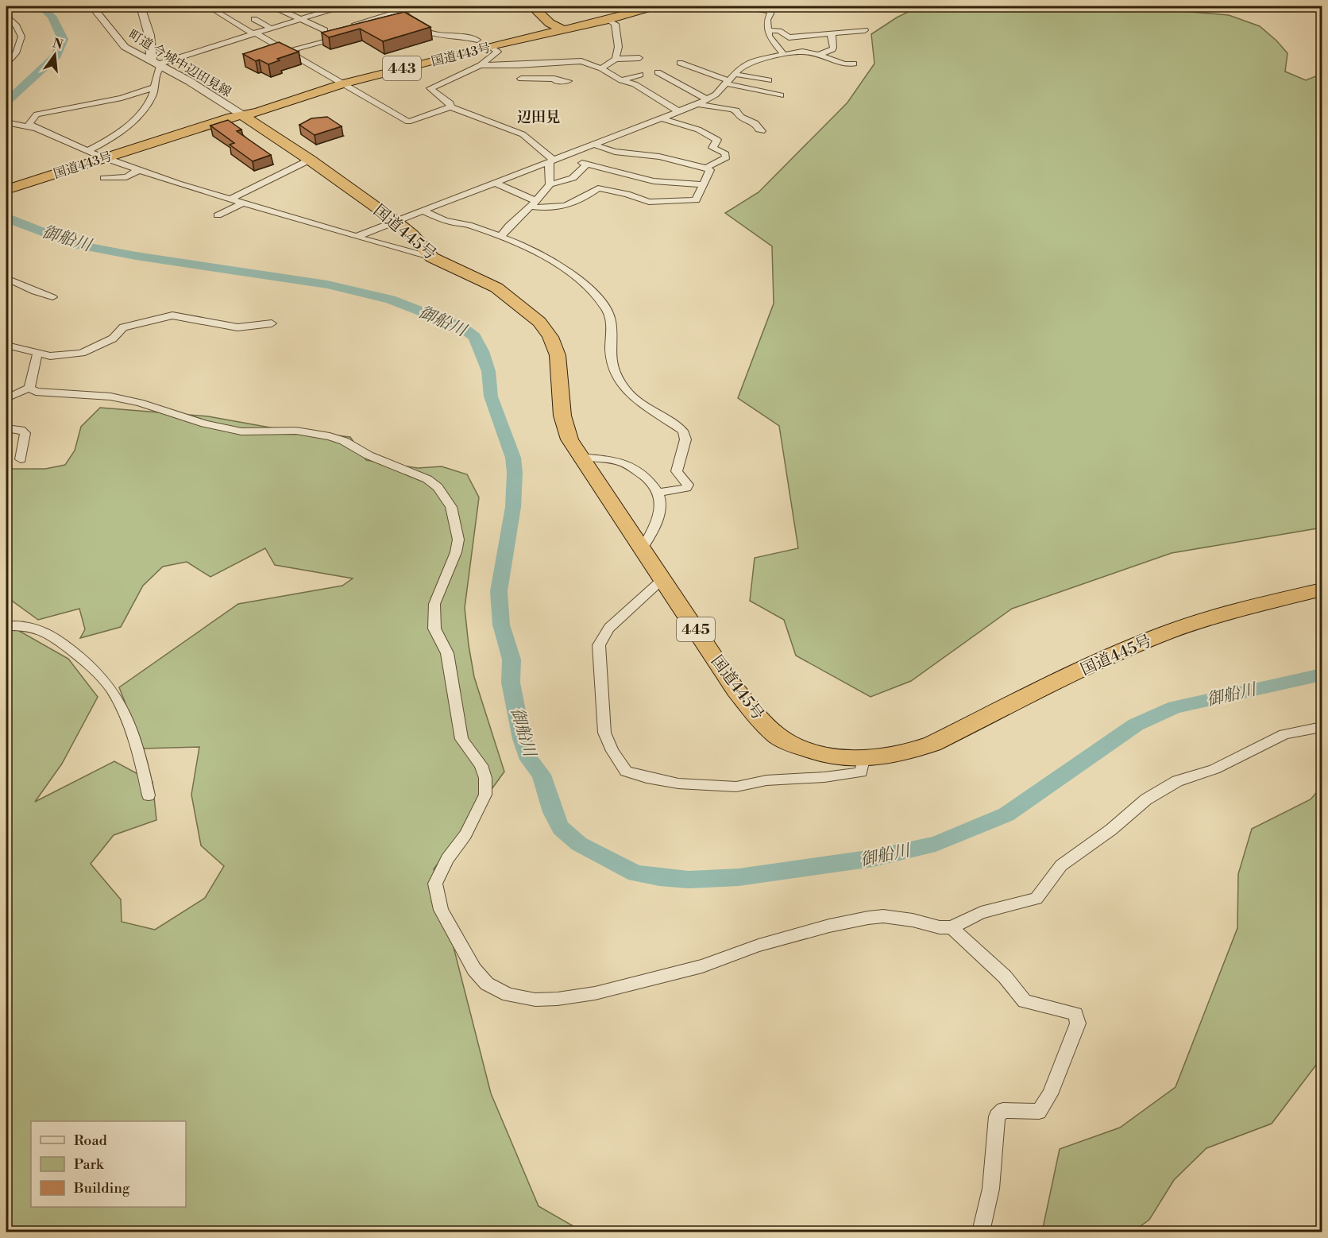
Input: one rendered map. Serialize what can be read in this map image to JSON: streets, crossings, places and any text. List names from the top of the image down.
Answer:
{
  "streets": {
    "highway": [
      "国道443号",
      "443",
      "国道445号",
      "445"
    ],
    "street": ["町道 今城中辺田見線"]
  },
  "crossings": [
    ["国道443号", "町道 今城中辺田見線"],
    ["国道443号", "国道445号"],
    ["町道 今城中辺田見線", "国道445号"]
  ],
  "districts": ["辺田見"],
  "water": ["御船川"],
  "legend": ["Road", "Park", "Building"],
  "north": "top"
}
